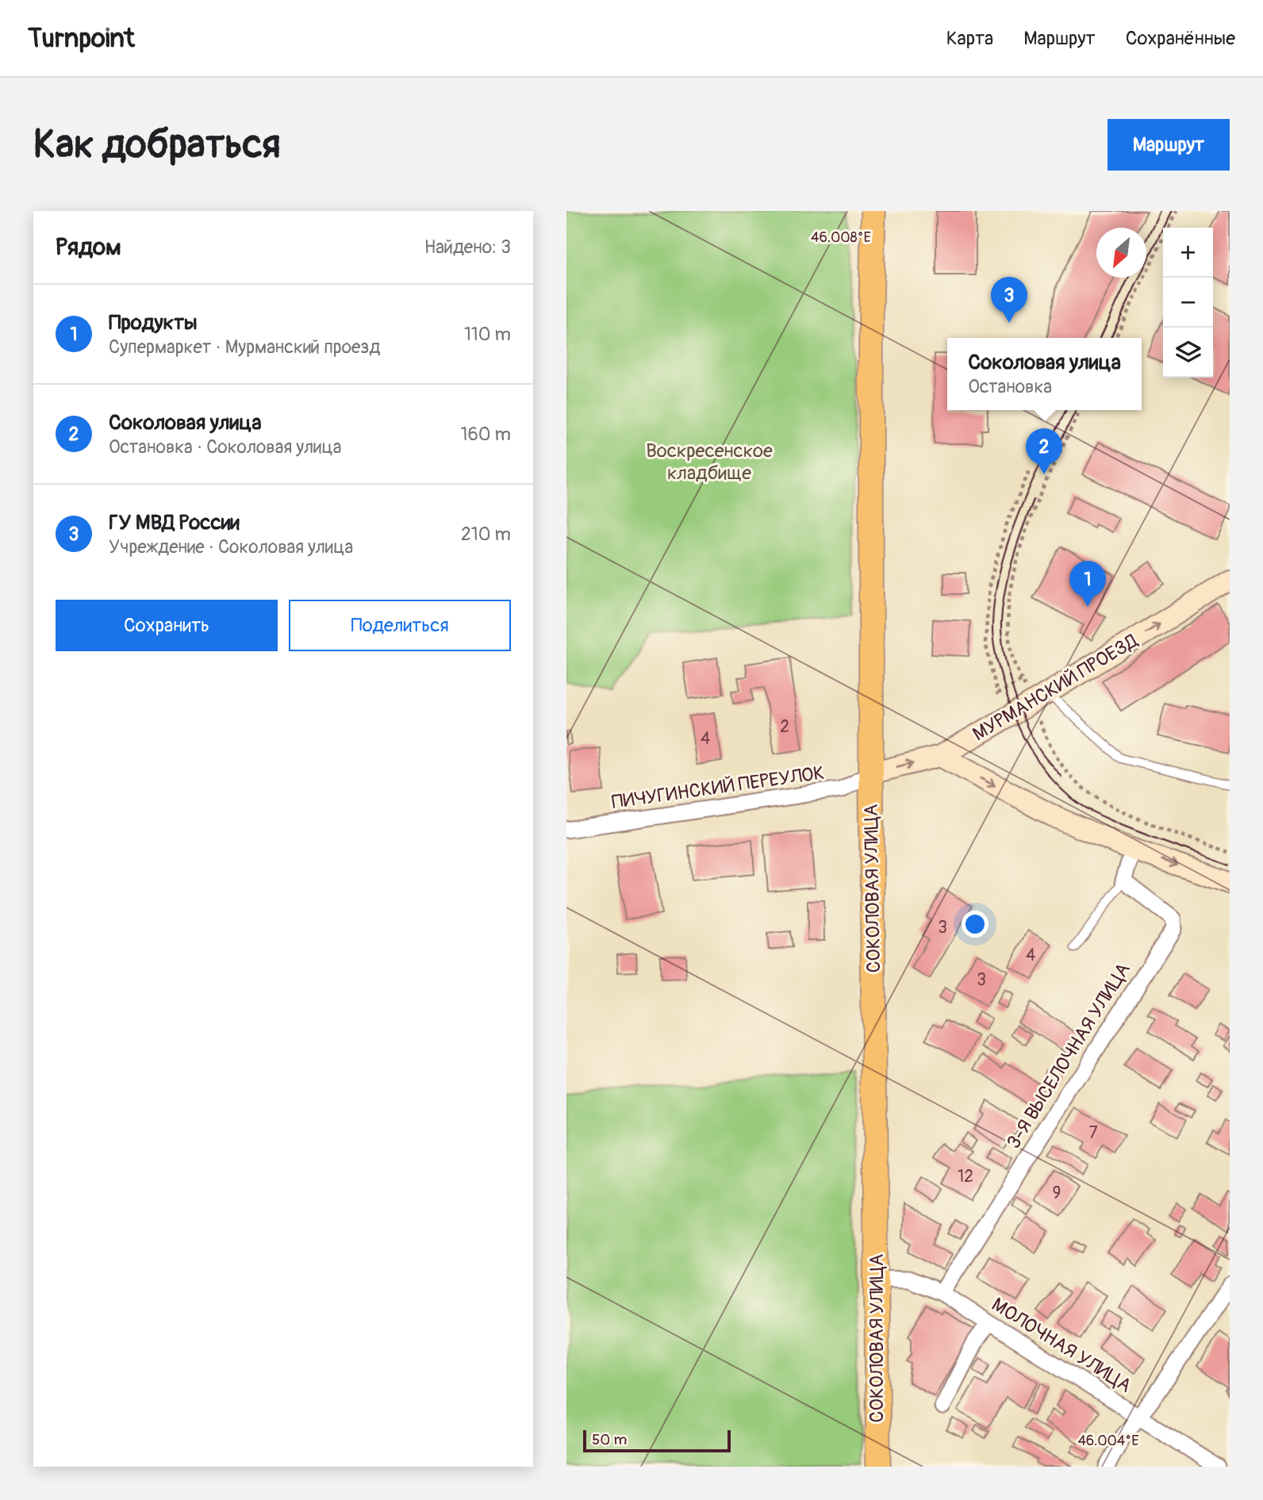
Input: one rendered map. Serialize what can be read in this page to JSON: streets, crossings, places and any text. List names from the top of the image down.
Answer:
{
  "streets": {
    "main road": ["СОКОЛОВАЯ УЛИЦА"],
    "street": [
      "МУРМАНСКИЙ ПРОЕЗД",
      "ПИЧУГИНСКИЙ ПЕРЕУЛОК",
      "3-Я ВЫСЕЛОЧНАЯ УЛИЦА",
      "МОЛОЧНАЯ УЛИЦА"
    ]
  },
  "crossings": [
    ["МУРМАНСКИЙ ПРОЕЗД", "ПИЧУГИНСКИЙ ПЕРЕУЛОК"],
    ["МУРМАНСКИЙ ПРОЕЗД", "СОКОЛОВАЯ УЛИЦА"],
    ["ПИЧУГИНСКИЙ ПЕРЕУЛОК", "СОКОЛОВАЯ УЛИЦА"],
    ["СОКОЛОВАЯ УЛИЦА", "МОЛОЧНАЯ УЛИЦА"],
    ["3-Я ВЫСЕЛОЧНАЯ УЛИЦА", "МОЛОЧНАЯ УЛИЦА"]
  ],
  "one_way": ["МУРМАНСКИЙ ПРОЕЗД"],
  "parks": ["Воскресенское кладбище"],
  "house_numbers": [
    "2",
    "4",
    "3",
    "4",
    "3",
    "7",
    "12",
    "9"
  ],
  "scale_bar": "50 m",
  "north": "bottom left",
  "page": {
    "header": "Turnpoint",
    "nav": ["Карта", "Маршрут", "Сохранённые"],
    "buttons": [
      "Маршрут",
      ["Сохранить", "Поделиться"]
    ],
    "title": "Как добраться",
    "heading": ["Рядом", "Найдено: 3"],
    "map_buttons": ["+", "−"],
    "pins": ["3", "2", "1"],
    "list": [
      {
        "mark": "1",
        "name": "Продукты",
        "note": "Супермаркет · Мурманский проезд",
        "value": "110 m"
      },
      {
        "mark": "2",
        "name": "Соколовая улица",
        "note": "Остановка · Соколовая улица",
        "value": "160 m"
      },
      {
        "mark": "3",
        "name": "ГУ МВД России",
        "note": "Учреждение · Соколовая улица",
        "value": "210 m"
      }
    ],
    "popup": ["Соколовая улица", "Остановка"],
    "scale": "50 m"
  },
  "coordinates": ["46.008°E", "46.004°E"]
}
